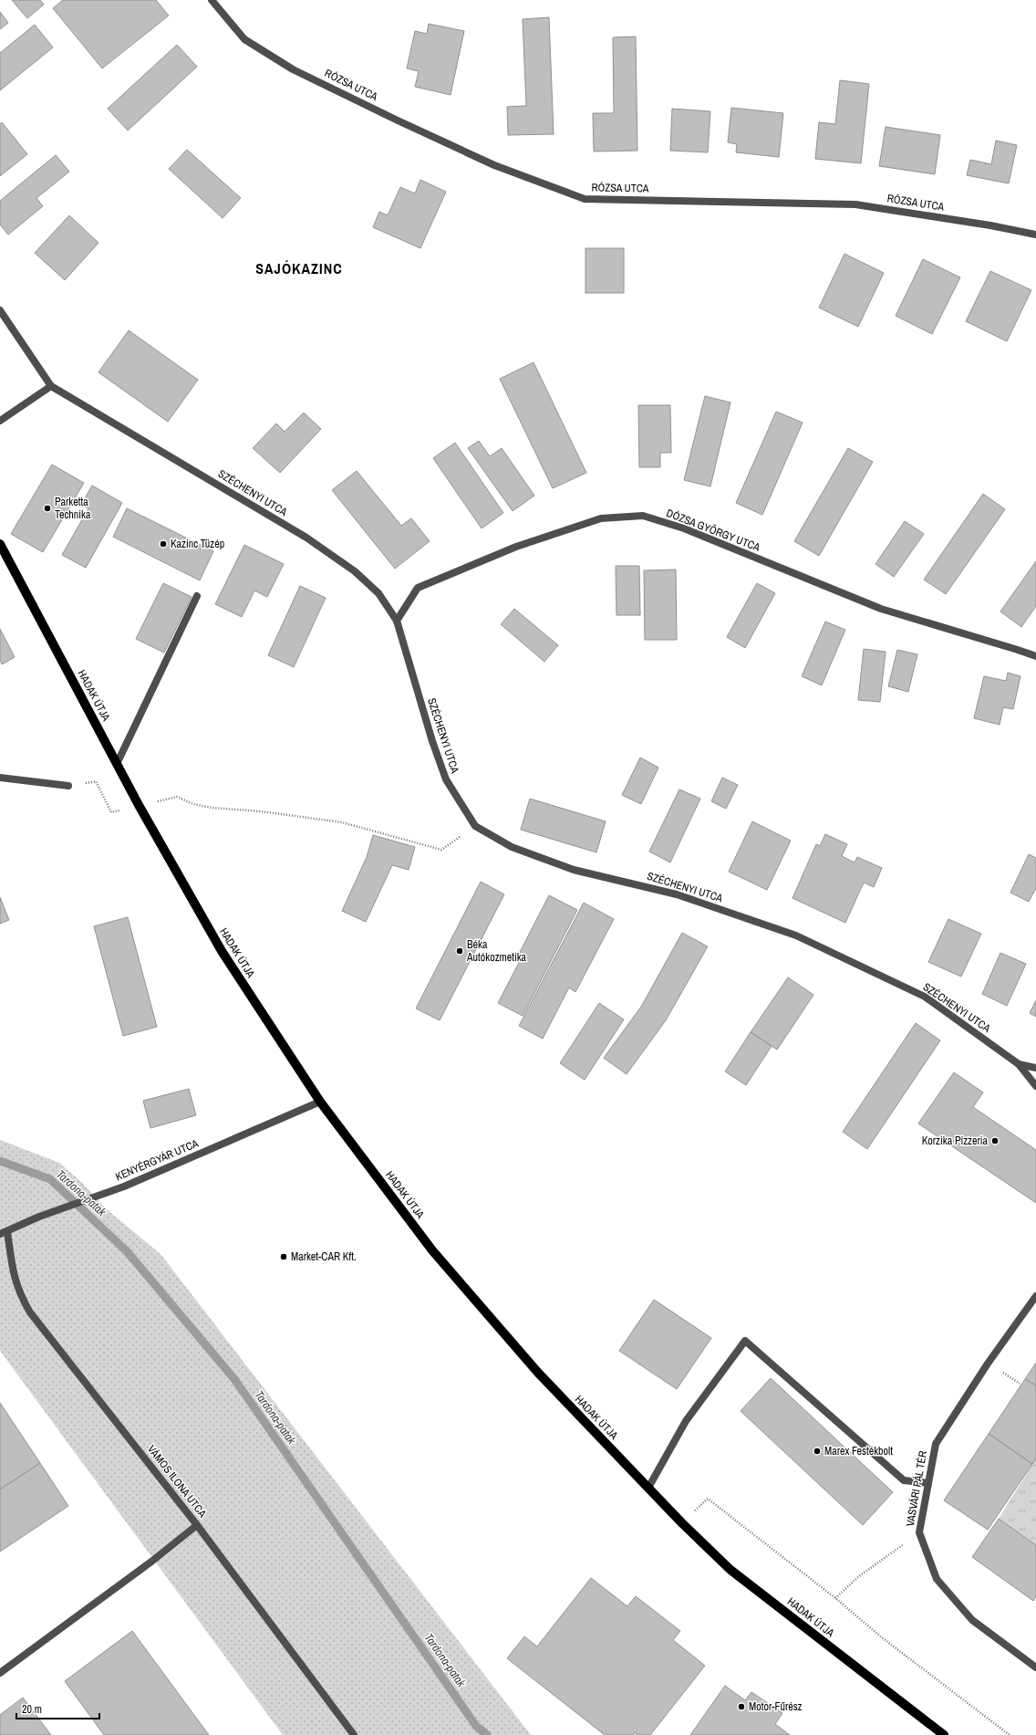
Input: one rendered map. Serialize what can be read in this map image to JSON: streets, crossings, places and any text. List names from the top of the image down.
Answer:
{
  "streets": {
    "main road": ["HADAK ÚTJA"],
    "street": [
      "RÓZSA UTCA",
      "SZÉCHENYI UTCA",
      "DÓZSA GYÖRGY UTCA",
      "KENYÉRGYÁR UTCA",
      "VÁMOS ILONA UTCA",
      "VASVÁRI PÁL TÉR"
    ]
  },
  "crossings": [
    ["SZÉCHENYI UTCA", "DÓZSA GYÖRGY UTCA"],
    ["HADAK ÚTJA", "KENYÉRGYÁR UTCA"],
    ["KENYÉRGYÁR UTCA", "VÁMOS ILONA UTCA"]
  ],
  "districts": ["SAJÓKAZINC"],
  "water": ["Tardona-patak"],
  "places": [
    "Parketta Technika",
    "Kazinc Tüzép",
    "Béka Autókozmetika",
    "Korzika Pizzeria",
    "Market-CAR Kft.",
    "Marex Festékbolt",
    "Motor-Fűrész"
  ],
  "scale_bar": "20 m"
}
